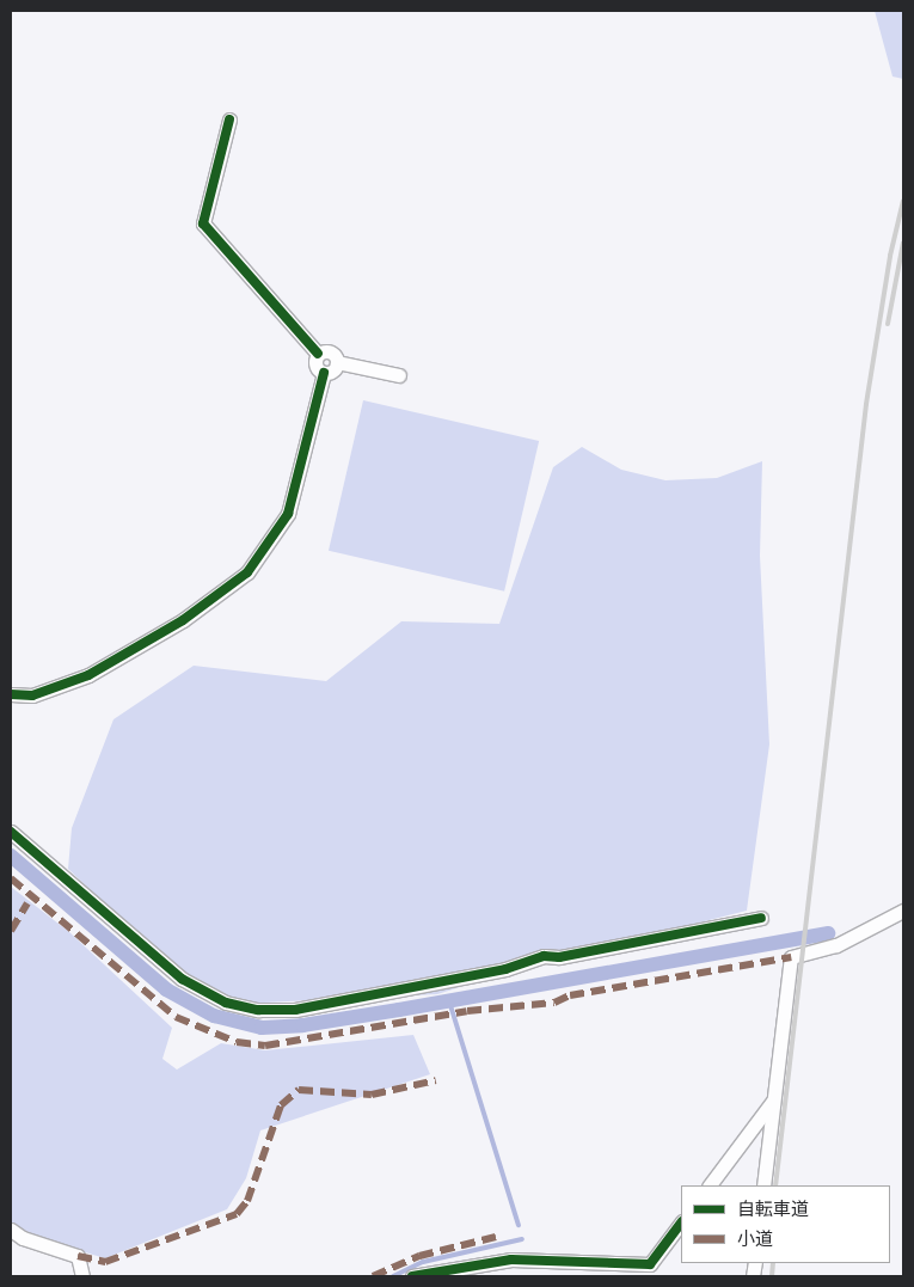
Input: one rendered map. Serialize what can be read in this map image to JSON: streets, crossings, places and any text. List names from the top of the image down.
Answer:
{
  "legend": ["自転車道", "小道"]
}
